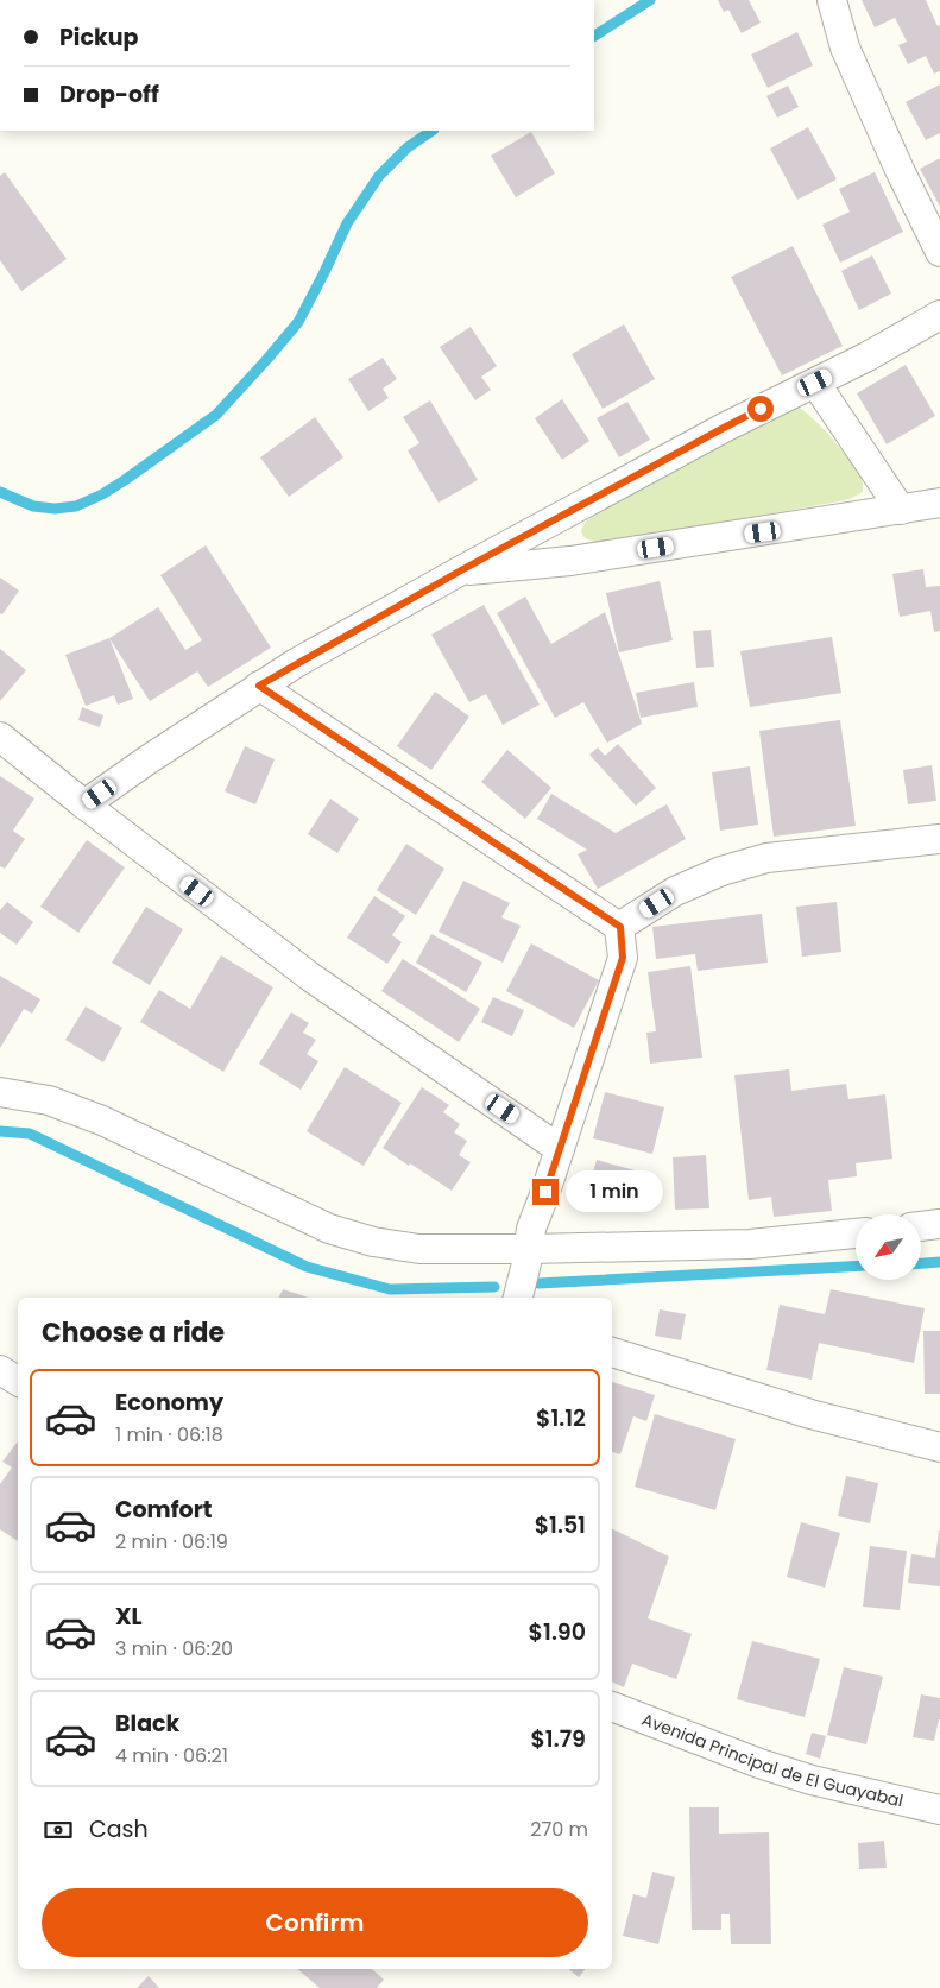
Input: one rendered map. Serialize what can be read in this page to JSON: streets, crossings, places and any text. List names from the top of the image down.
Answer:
{
  "streets": {
    "street": ["Avenida Principal de El Guayabal"]
  },
  "north": "bottom left",
  "page": {
    "banner": ["Pickup", "Drop-off"],
    "bubble": "1 min",
    "heading": "Choose a ride",
    "list": [
      {
        "name": "Economy",
        "note": "1 min · 06:18",
        "value": "$1.12"
      },
      {
        "name": "Comfort",
        "note": "2 min · 06:19",
        "value": "$1.51"
      },
      {
        "name": "XL",
        "note": "3 min · 06:20",
        "value": "$1.90"
      },
      {
        "name": "Black",
        "note": "4 min · 06:21",
        "value": "$1.79"
      }
    ],
    "pay": ["Cash", "270 m"],
    "buttons": "Confirm"
  }
}
